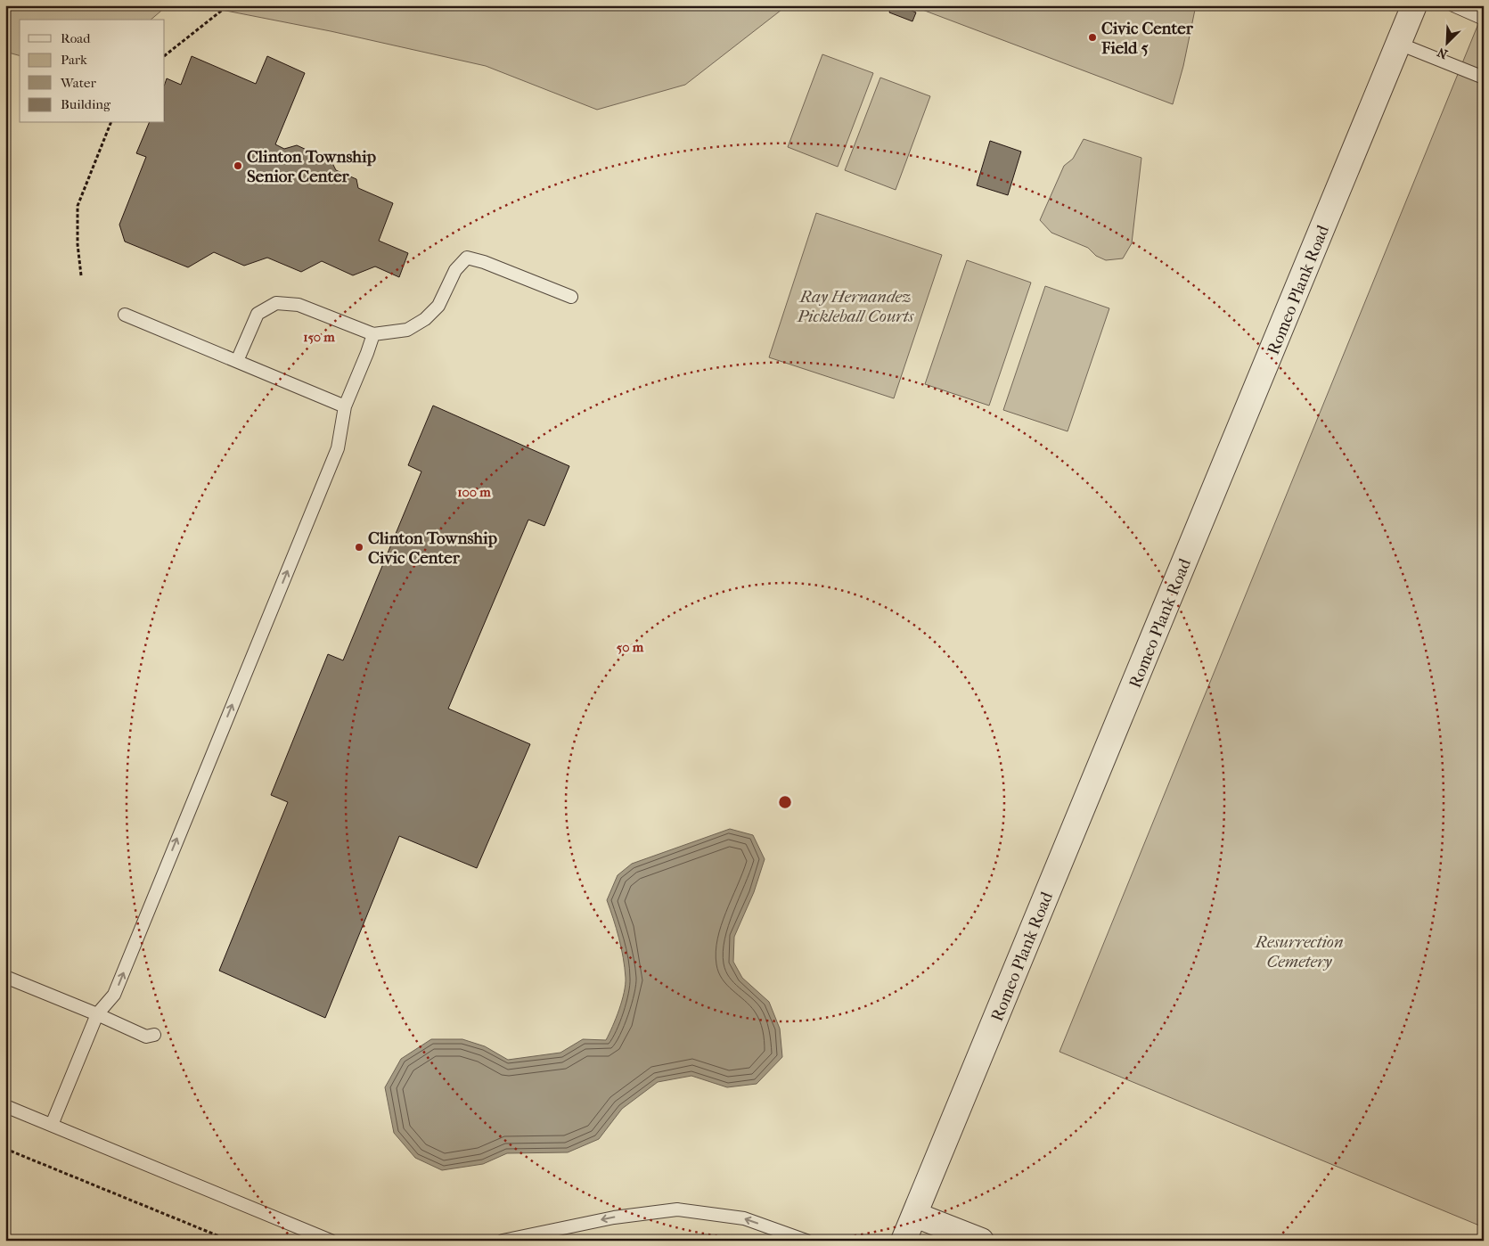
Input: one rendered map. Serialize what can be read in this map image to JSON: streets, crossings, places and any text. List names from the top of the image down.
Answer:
{
  "streets": {
    "street": ["Romeo Plank Road"]
  },
  "parks": ["Ray Hernandez Pickleball Courts", "Resurrection Cemetery"],
  "places": ["Civic Center Field 5", "Clinton Township Senior Center", "Clinton Township Civic Center"],
  "legend": [
    "Road",
    "Park",
    "Water",
    "Building"
  ],
  "north": "bottom left",
  "rings": ["150 m", "100 m", "50 m"]
}
